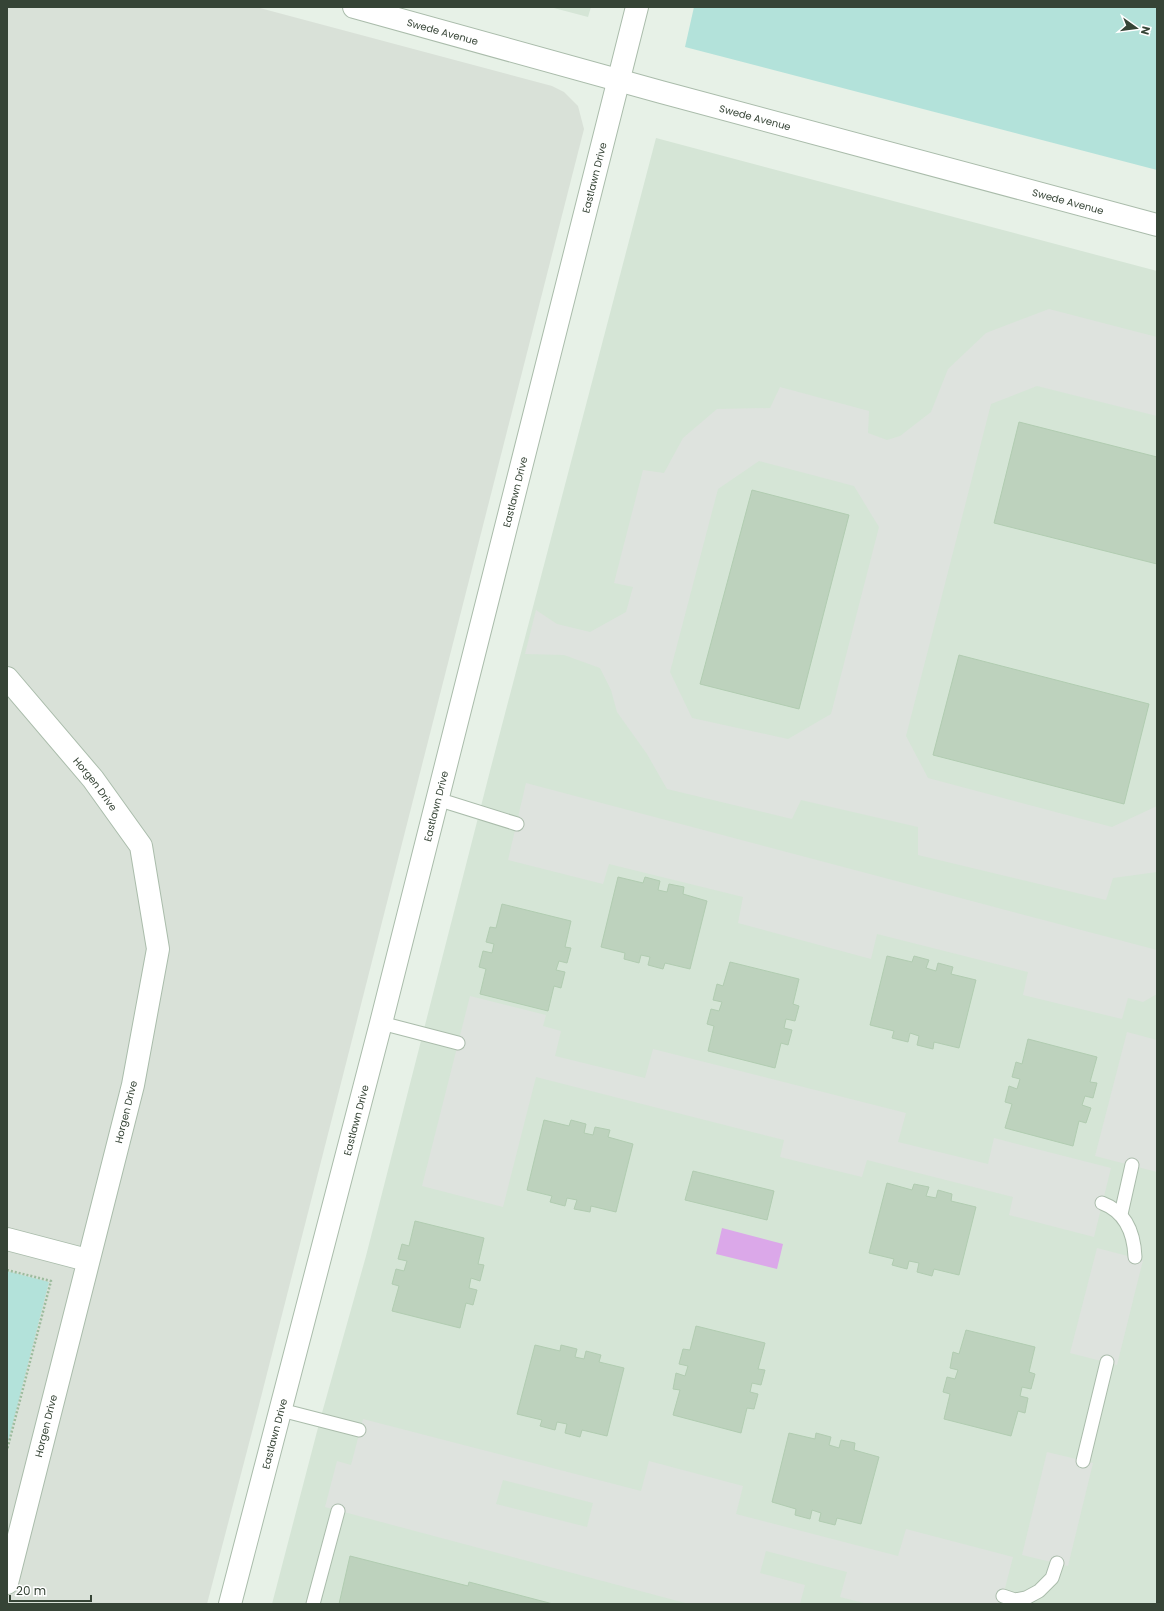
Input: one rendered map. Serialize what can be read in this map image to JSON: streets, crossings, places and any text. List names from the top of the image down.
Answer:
{
  "streets": {
    "street": ["Swede Avenue", "Eastlawn Drive", "Horgen Drive"]
  },
  "crossings": [
    ["Swede Avenue", "Eastlawn Drive"]
  ],
  "scale_bar": "20 m",
  "north": "right"
}
